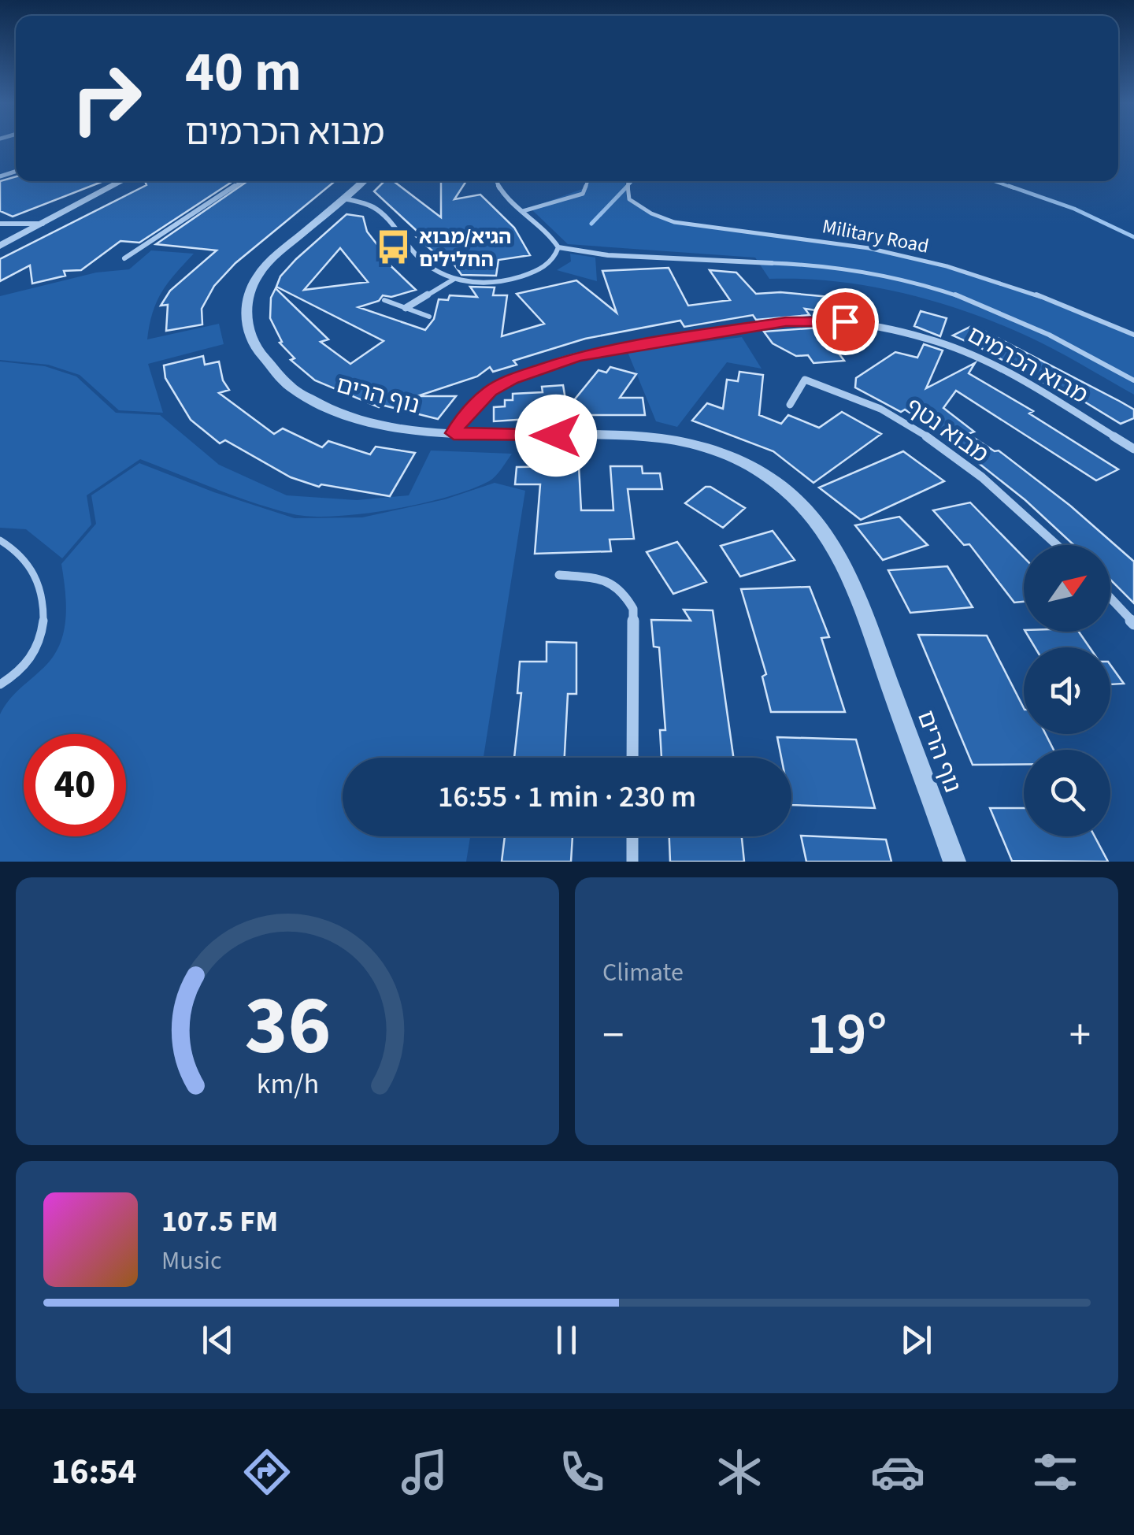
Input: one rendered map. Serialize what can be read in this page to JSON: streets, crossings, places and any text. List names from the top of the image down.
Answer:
{
  "streets": {
    "street": ["מבוא הכרמים", "נוף הרים", "מבוא נטף"],
    "lane": ["Military Road"]
  },
  "crossings": [
    ["מבוא הכרמים", "נוף הרים"]
  ],
  "places": {
    "bus stop": ["הגיא/מבוא החלילים"]
  },
  "north": "top right",
  "page": {
    "turn": ["40 m", "מבוא הכרמים"],
    "limit": "40",
    "trip": "16:55 · 1 min · 230 m",
    "tile": "Climate",
    "heat": ["−", "19°", "+"],
    "song": ["107.5 FM", "Music"],
    "tabs": "16:54",
    "gauge": ["36", "km/h"]
  }
}
